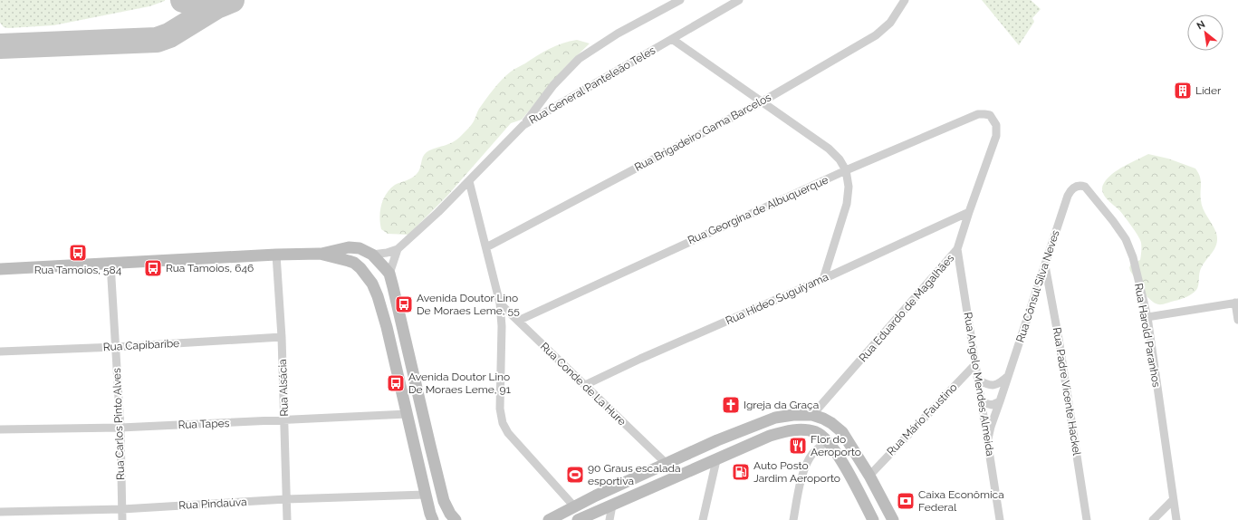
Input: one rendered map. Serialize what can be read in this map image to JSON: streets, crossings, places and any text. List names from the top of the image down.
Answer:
{
  "streets": {
    "street": [
      "Rua General Panteleão Teles",
      "Rua Brigadeiro Gama Barcelos",
      "Rua Georgina de Albuquerque",
      "Rua Cônsul Silva Neves",
      "Rua Hideo Suguiyama",
      "Rua Eduardo de Magalhães",
      "Rua Harold Paranhos",
      "Rua Capibaribe",
      "Rua Conde de La Hure",
      "Rua Angelo Mendes Almeida",
      "Rua Alsácia",
      "Rua Padre Vicente Hackel",
      "Rua Mário Faustino",
      "Rua Carlos Pinto Alves",
      "Rua Tapes",
      "Rua Pindaúva"
    ]
  },
  "crossings": [
    ["Rua Georgina de Albuquerque", "Rua Eduardo de Magalhães"],
    ["Rua Georgina de Albuquerque", "Rua Conde de La Hure"],
    ["Rua Cônsul Silva Neves", "Rua Harold Paranhos"],
    ["Rua Cônsul Silva Neves", "Rua Angelo Mendes Almeida"],
    ["Rua Cônsul Silva Neves", "Rua Padre Vicente Hackel"],
    ["Rua Hideo Suguiyama", "Rua Eduardo de Magalhães"],
    ["Rua Hideo Suguiyama", "Rua Conde de La Hure"],
    ["Rua Eduardo de Magalhães", "Rua Angelo Mendes Almeida"],
    ["Rua Capibaribe", "Rua Alsácia"],
    ["Rua Capibaribe", "Rua Carlos Pinto Alves"],
    ["Rua Angelo Mendes Almeida", "Rua Mário Faustino"],
    ["Rua Alsácia", "Rua Tapes"],
    ["Rua Alsácia", "Rua Pindaúva"],
    ["Rua Carlos Pinto Alves", "Rua Tapes"],
    ["Rua Carlos Pinto Alves", "Rua Pindaúva"]
  ],
  "places": {
    "building": ["Líder"],
    "bus stop": [
      "Rua Tamoios, 584",
      "Rua Tamoios, 646",
      "Avenida Doutor Lino De Moraes Leme, 55",
      "Avenida Doutor Lino De Moraes Leme, 91"
    ],
    "church": ["Igreja da Graça"],
    "restaurant": ["Flor do Aeroporto"],
    "fuel station": ["Auto Posto Jardim Aeroporto"],
    "sports": ["90 Graus escalada esportiva"],
    "bank": ["Caixa Econômica Federal"]
  },
  "north": "top left"
}
